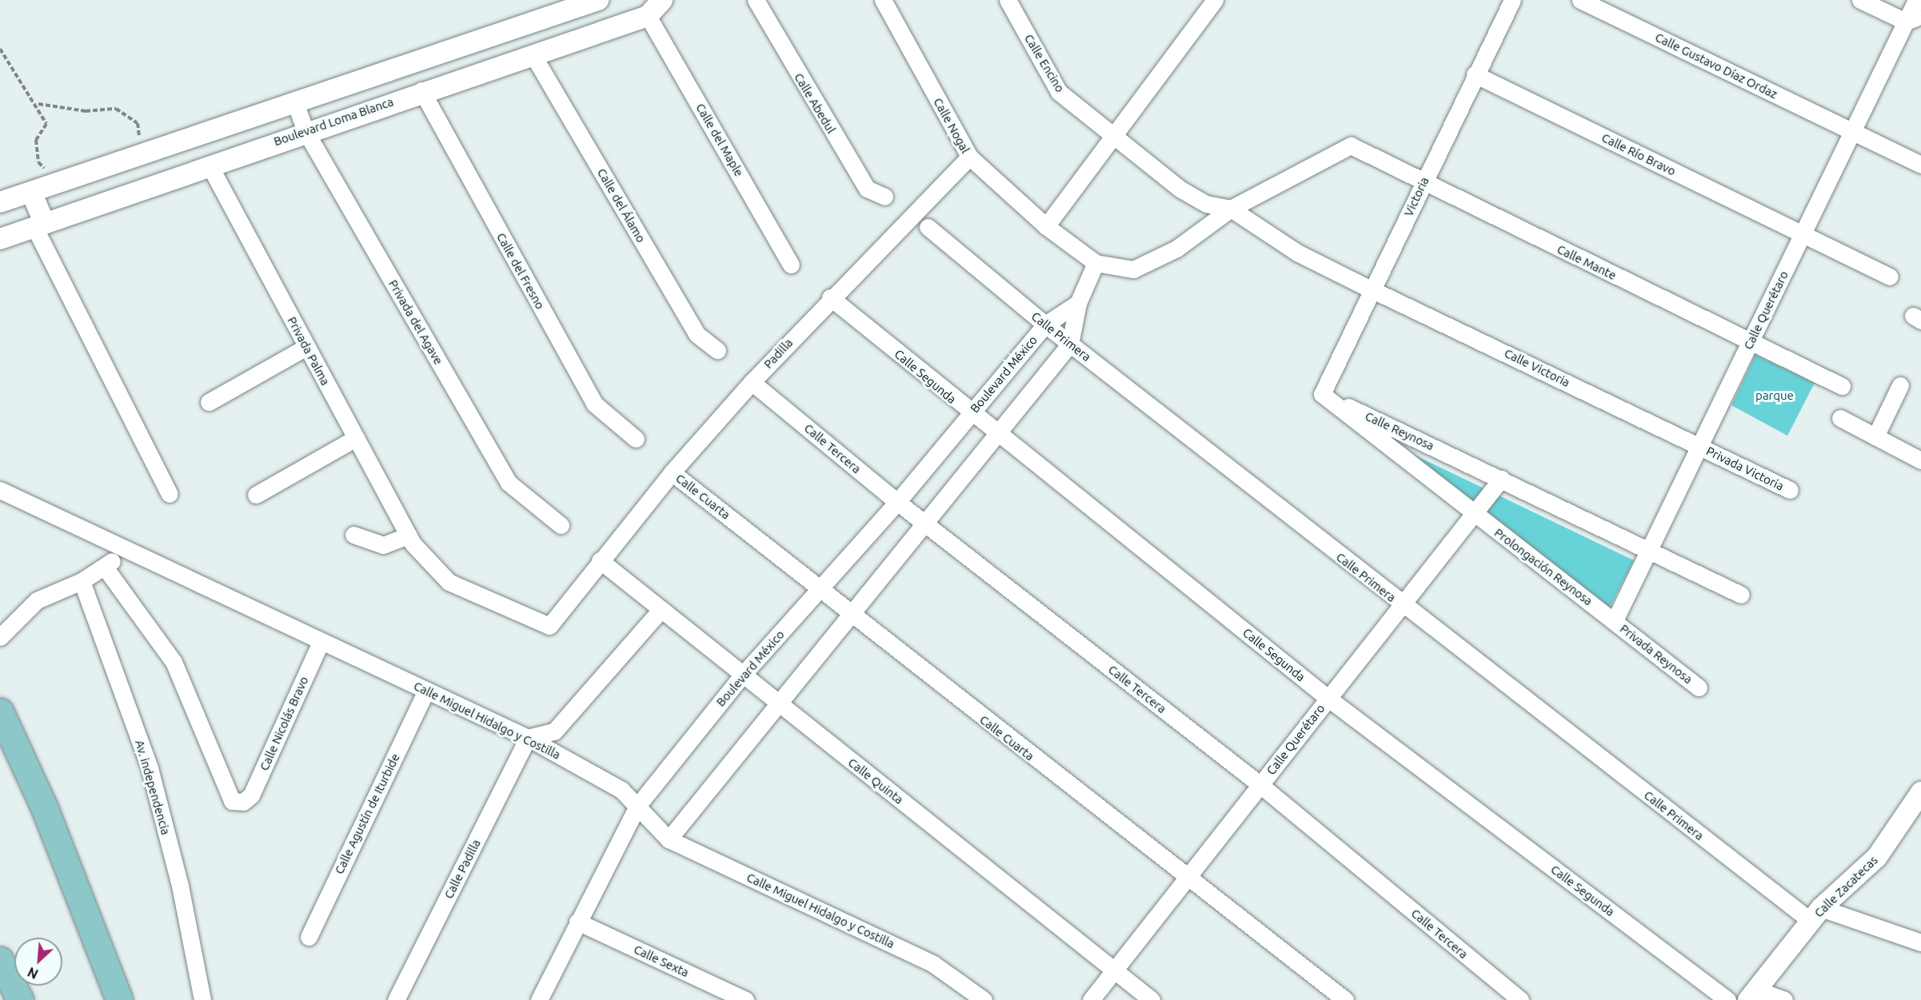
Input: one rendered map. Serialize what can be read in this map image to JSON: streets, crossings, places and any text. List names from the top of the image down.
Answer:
{
  "streets": {
    "street": [
      "Calle Encino",
      "Calle Gustavo Díaz Ordaz",
      "Calle Abedul",
      "Boulevard Loma Blanca",
      "Calle Nogal",
      "Calle del Maple",
      "Calle Río Bravo",
      "Victoria",
      "Calle del Álamo",
      "Calle Mante",
      "Calle del Fresno",
      "Calle Querétaro",
      "Privada del Agave",
      "Calle Primera",
      "Privada Palma",
      "Padilla",
      "Calle Victoria",
      "Boulevard México",
      "Calle Segunda",
      "Calle Reynosa",
      "Calle Tercera",
      "Privada Victoria",
      "Calle Cuarta",
      "Prolongación Reynosa",
      "Privada Reynosa",
      "Calle Miguel Hidalgo y Costilla",
      "Calle Nicolás Bravo",
      "Calle Quinta",
      "Av. independencia",
      "Calle Agustín de Iturbide",
      "Calle Padilla",
      "Calle Zacatecas",
      "Calle Sexta"
    ]
  },
  "crossings": [
    ["Calle Encino", "Calle Mante"],
    ["Calle Encino", "Calle Victoria"],
    ["Calle Gustavo Díaz Ordaz", "Calle Querétaro"],
    ["Boulevard Loma Blanca", "Calle del Maple"],
    ["Boulevard Loma Blanca", "Calle del Álamo"],
    ["Boulevard Loma Blanca", "Calle del Fresno"],
    ["Boulevard Loma Blanca", "Privada del Agave"],
    ["Boulevard Loma Blanca", "Privada Palma"],
    ["Calle Nogal", "Padilla"],
    ["Calle Río Bravo", "Victoria"],
    ["Calle Río Bravo", "Calle Querétaro"],
    ["Victoria", "Calle Mante"],
    ["Victoria", "Calle Victoria"],
    ["Victoria", "Calle Reynosa"],
    ["Calle Mante", "Calle Querétaro"],
    ["Calle Mante", "Calle Victoria"],
    ["Calle Querétaro", "Calle Primera"],
    ["Calle Querétaro", "Calle Victoria"],
    ["Calle Querétaro", "Calle Segunda"],
    ["Calle Querétaro", "Calle Reynosa"],
    ["Calle Querétaro", "Calle Tercera"],
    ["Calle Querétaro", "Privada Victoria"],
    ["Calle Querétaro", "Calle Cuarta"],
    ["Calle Querétaro", "Prolongación Reynosa"],
    ["Calle Querétaro", "Privada Reynosa"],
    ["Calle Querétaro", "Calle Quinta"],
    ["Calle Primera", "Boulevard México"],
    ["Calle Primera", "Calle Zacatecas"],
    ["Privada Palma", "Padilla"],
    ["Privada Palma", "Calle Quinta"],
    ["Padilla", "Calle Segunda"],
    ["Padilla", "Calle Tercera"],
    ["Padilla", "Calle Cuarta"],
    ["Padilla", "Calle Quinta"],
    ["Calle Victoria", "Privada Victoria"],
    ["Boulevard México", "Calle Segunda"],
    ["Boulevard México", "Calle Tercera"],
    ["Boulevard México", "Calle Cuarta"],
    ["Boulevard México", "Calle Miguel Hidalgo y Costilla"],
    ["Boulevard México", "Calle Quinta"],
    ["Boulevard México", "Calle Sexta"],
    ["Calle Reynosa", "Prolongación Reynosa"],
    ["Prolongación Reynosa", "Privada Reynosa"],
    ["Calle Miguel Hidalgo y Costilla", "Calle Nicolás Bravo"],
    ["Calle Miguel Hidalgo y Costilla", "Calle Agustín de Iturbide"],
    ["Calle Miguel Hidalgo y Costilla", "Calle Padilla"]
  ],
  "parks": ["parque"],
  "north": "bottom left"
}
